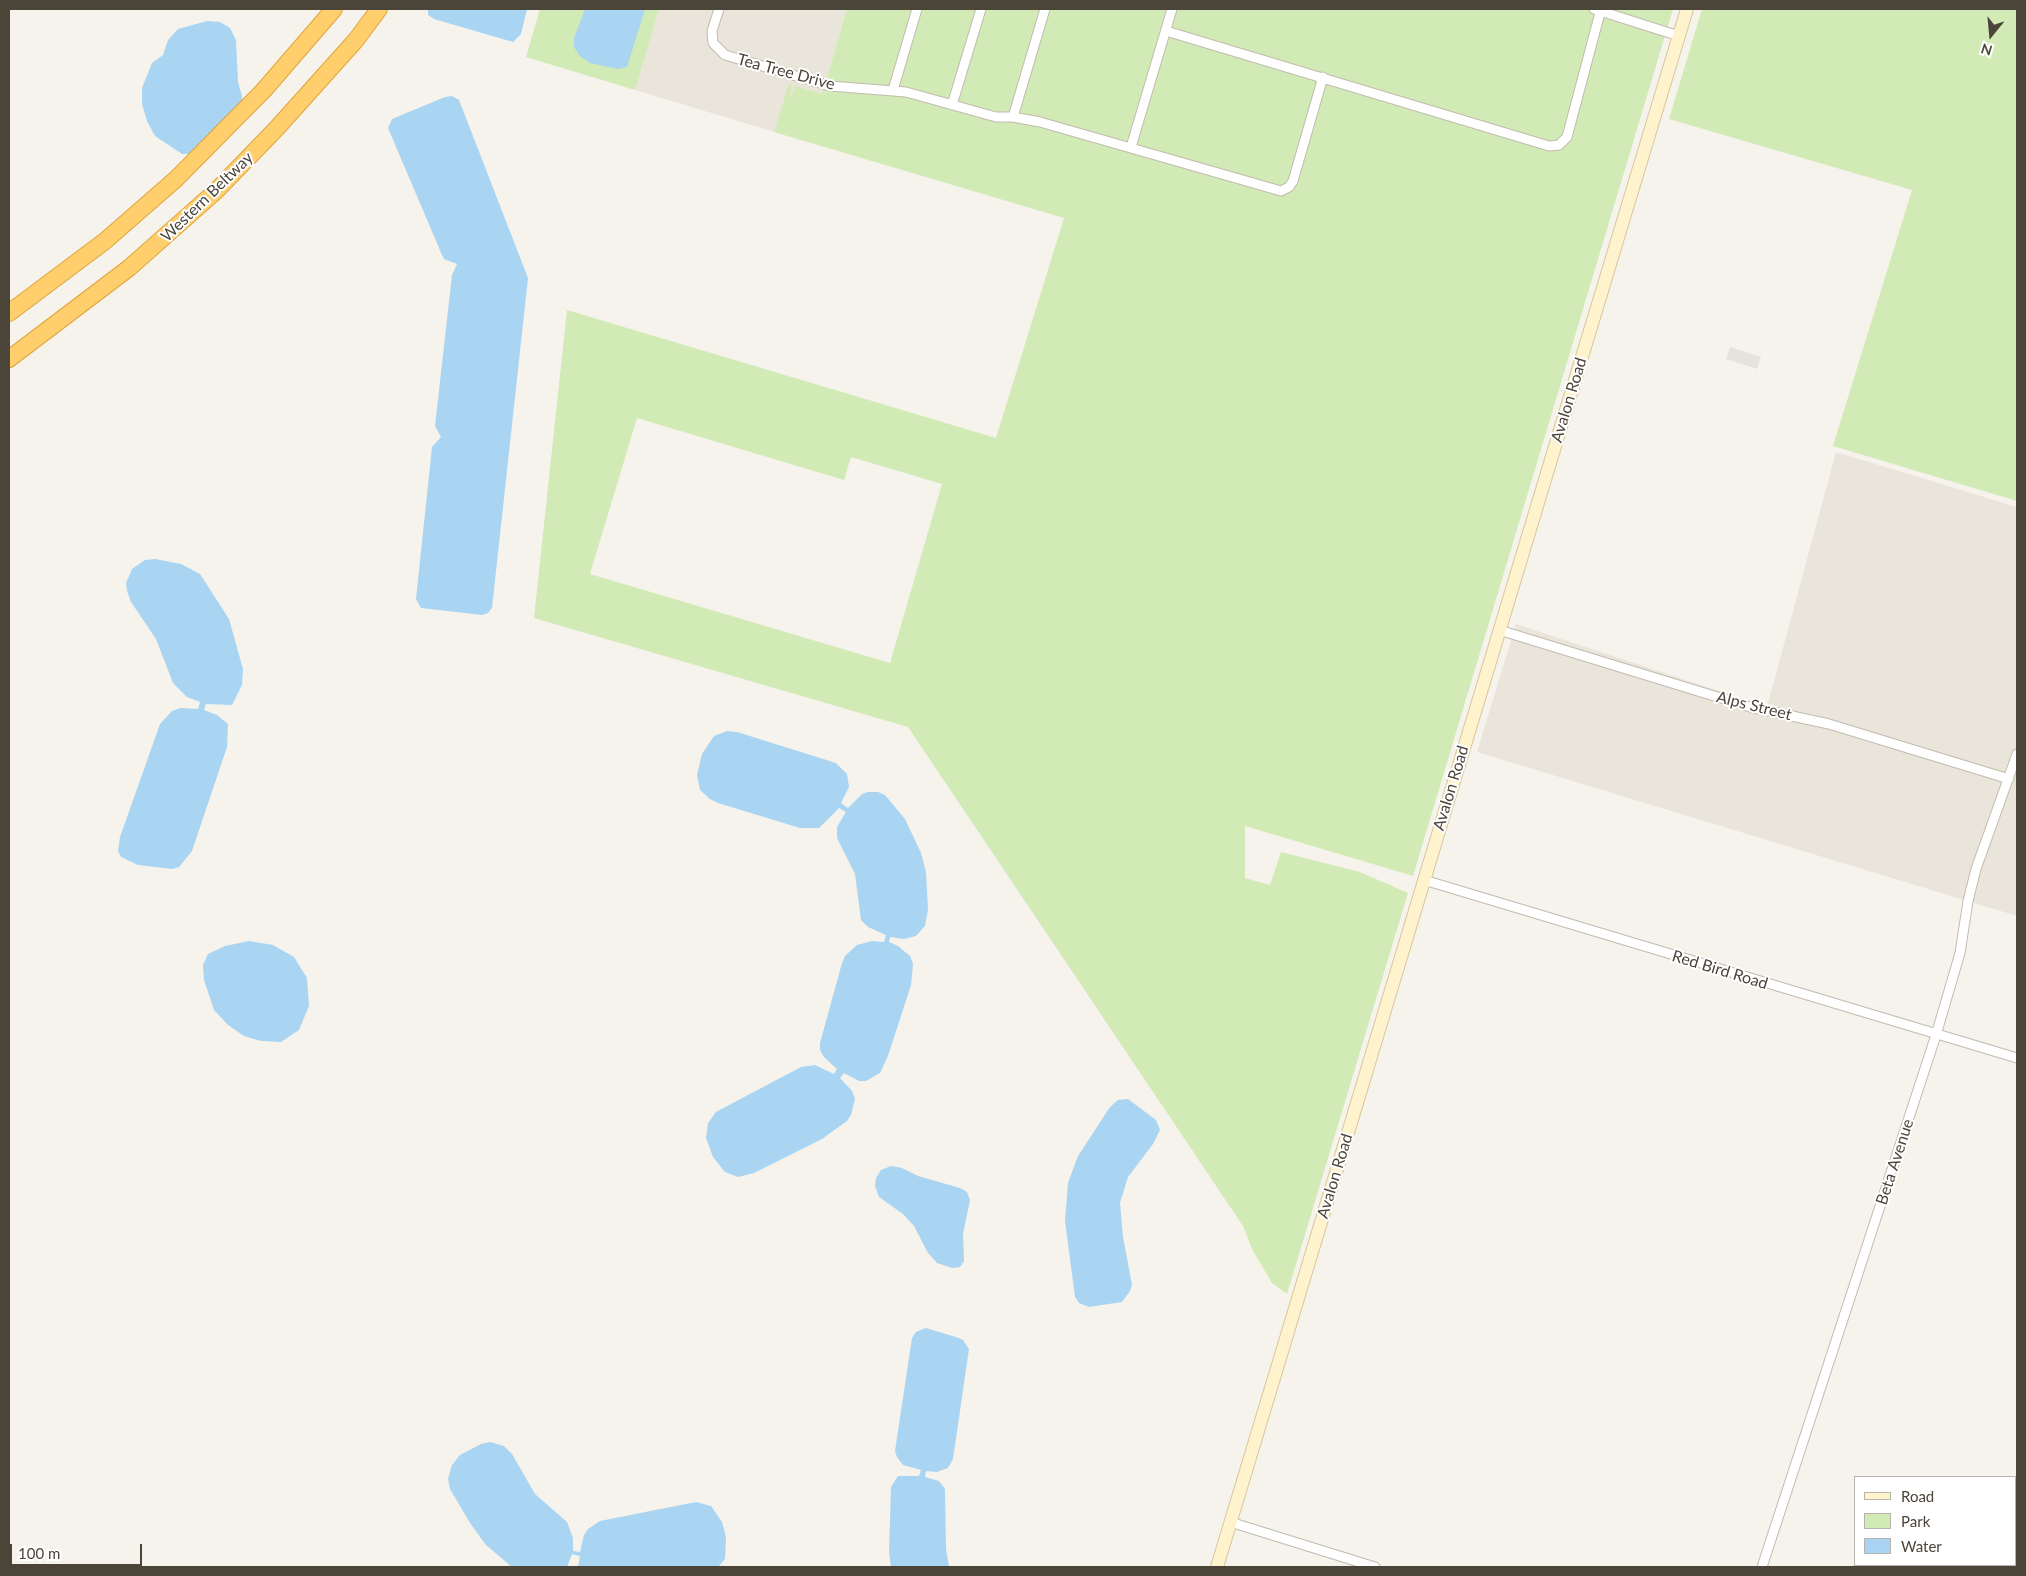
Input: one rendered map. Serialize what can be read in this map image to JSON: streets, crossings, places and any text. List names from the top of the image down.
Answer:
{
  "streets": {
    "highway": ["Western Beltway"],
    "main road": ["Avalon Road"],
    "street": [
      "Tea Tree Drive",
      "Alps Street",
      "Red Bird Road",
      "Beta Avenue"
    ]
  },
  "crossings": [
    ["Avalon Road", "Alps Street"],
    ["Avalon Road", "Red Bird Road"],
    ["Alps Street", "Beta Avenue"],
    ["Red Bird Road", "Beta Avenue"]
  ],
  "legend": ["Road", "Park", "Water"],
  "scale_bar": "100 m",
  "north": "bottom"
}
